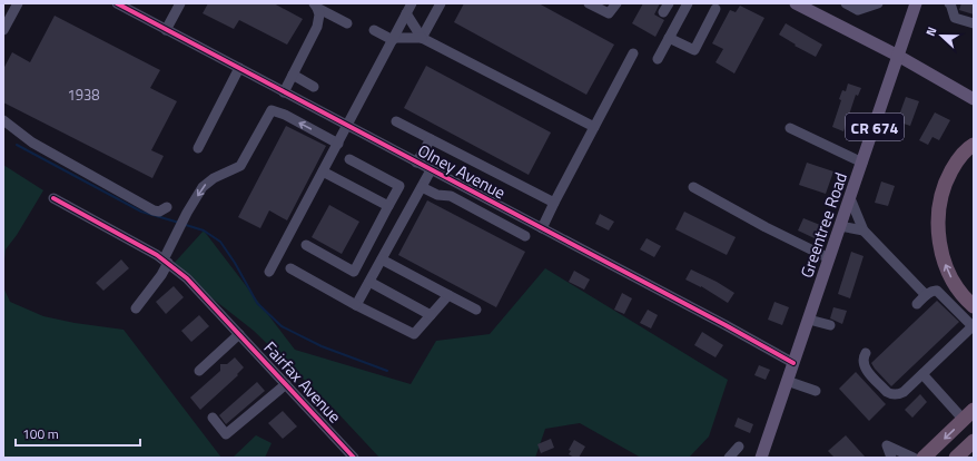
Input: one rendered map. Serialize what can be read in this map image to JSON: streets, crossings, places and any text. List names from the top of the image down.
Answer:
{
  "streets": {
    "main road": ["CR 674", "Greentree Road"],
    "street": ["Olney Avenue", "Fairfax Avenue"]
  },
  "crossings": [
    ["Olney Avenue", "Greentree Road"]
  ],
  "house_numbers": ["1938"],
  "scale_bar": "100 m",
  "north": "left"
}
